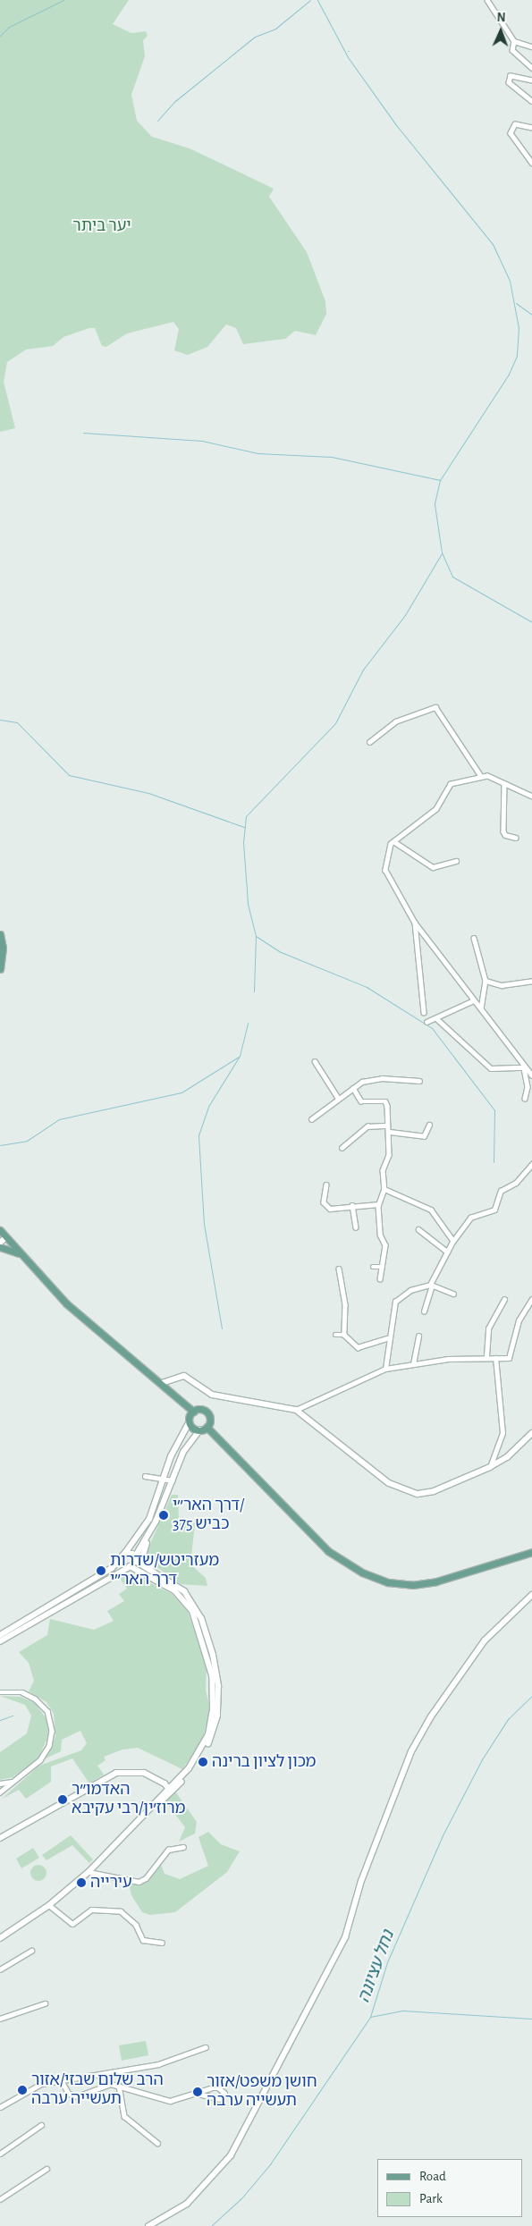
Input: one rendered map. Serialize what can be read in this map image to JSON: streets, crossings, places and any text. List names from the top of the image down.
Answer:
{
  "water": ["נחל עציונה"],
  "parks": ["יער ביתר"],
  "places": [
    "דרך האר״י/ כביש 375",
    "מעזריטש/שדרות דרך האר״י",
    "מכון לציון ברינה",
    "האדמו״ר מרוז׳ין/רבי עקיבא",
    "עירייה",
    "הרב שלום שבזי/אזור תעשייה ערבה",
    "חושן משפט/אזור תעשייה ערבה"
  ],
  "legend": ["Road", "Park"],
  "north": "top"
}
